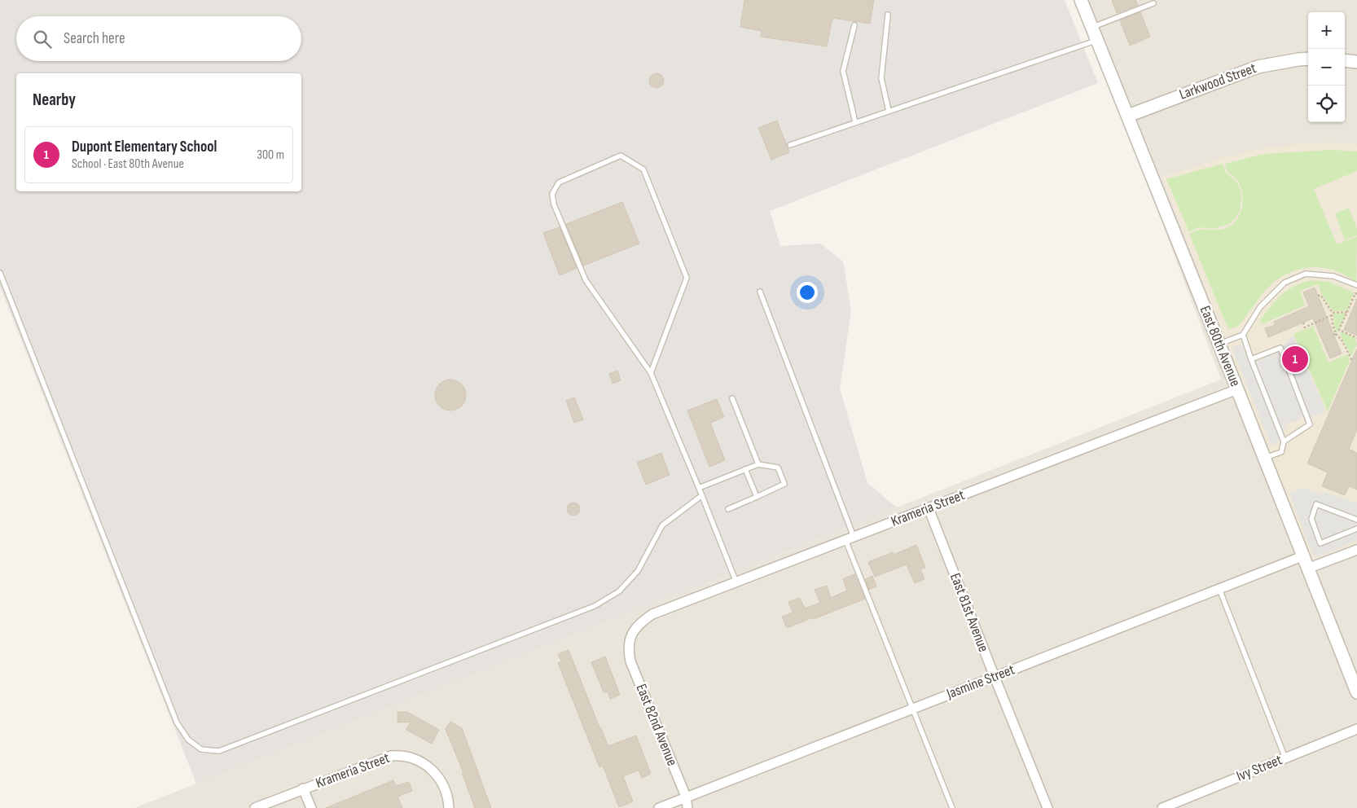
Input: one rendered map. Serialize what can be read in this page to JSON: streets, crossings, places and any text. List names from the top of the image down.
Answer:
{
  "streets": {
    "street": [
      "Larkwood Street",
      "East 80th Avenue",
      "Krameria Street",
      "East 81st Avenue",
      "Jasmine Street",
      "East 82nd Avenue",
      "Ivy Street"
    ]
  },
  "crossings": [
    ["Larkwood Street", "East 80th Avenue"],
    ["East 80th Avenue", "Krameria Street"],
    ["East 80th Avenue", "Jasmine Street"],
    ["Krameria Street", "East 81st Avenue"],
    ["Krameria Street", "East 82nd Avenue"],
    ["East 81st Avenue", "Jasmine Street"],
    ["Jasmine Street", "East 82nd Avenue"]
  ],
  "page": {
    "map_buttons": ["+", "−"],
    "search": "Search here",
    "heading": "Nearby",
    "list": [
      {
        "mark": "1",
        "name": "Dupont Elementary School",
        "note": "School · East 80th Avenue",
        "value": "300 m"
      }
    ],
    "pins": "1"
  }
}
